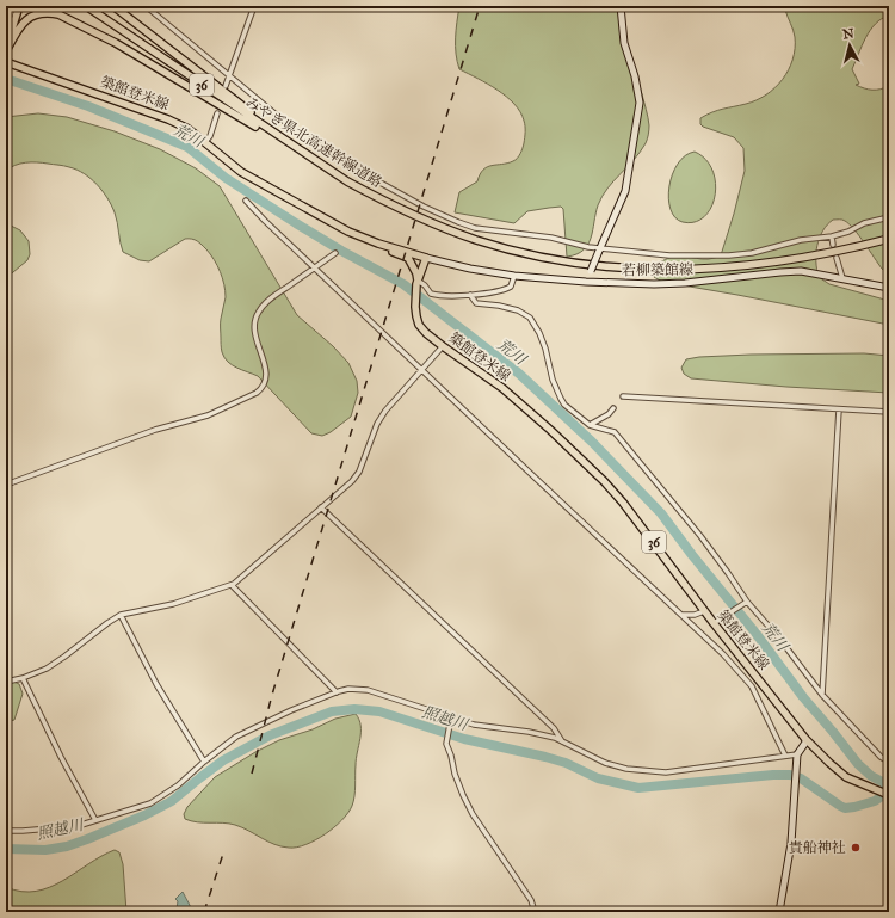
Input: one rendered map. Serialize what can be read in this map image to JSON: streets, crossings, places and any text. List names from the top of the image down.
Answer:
{
  "streets": {
    "main road": [
      "36",
      "築館登米線",
      "みやぎ県北高速幹線道路",
      "若柳築館線"
    ]
  },
  "crossings": [
    ["築館登米線", "若柳築館線"]
  ],
  "water": ["荒川", "照越川"],
  "places": ["貴船神社"],
  "north": "top"
}
